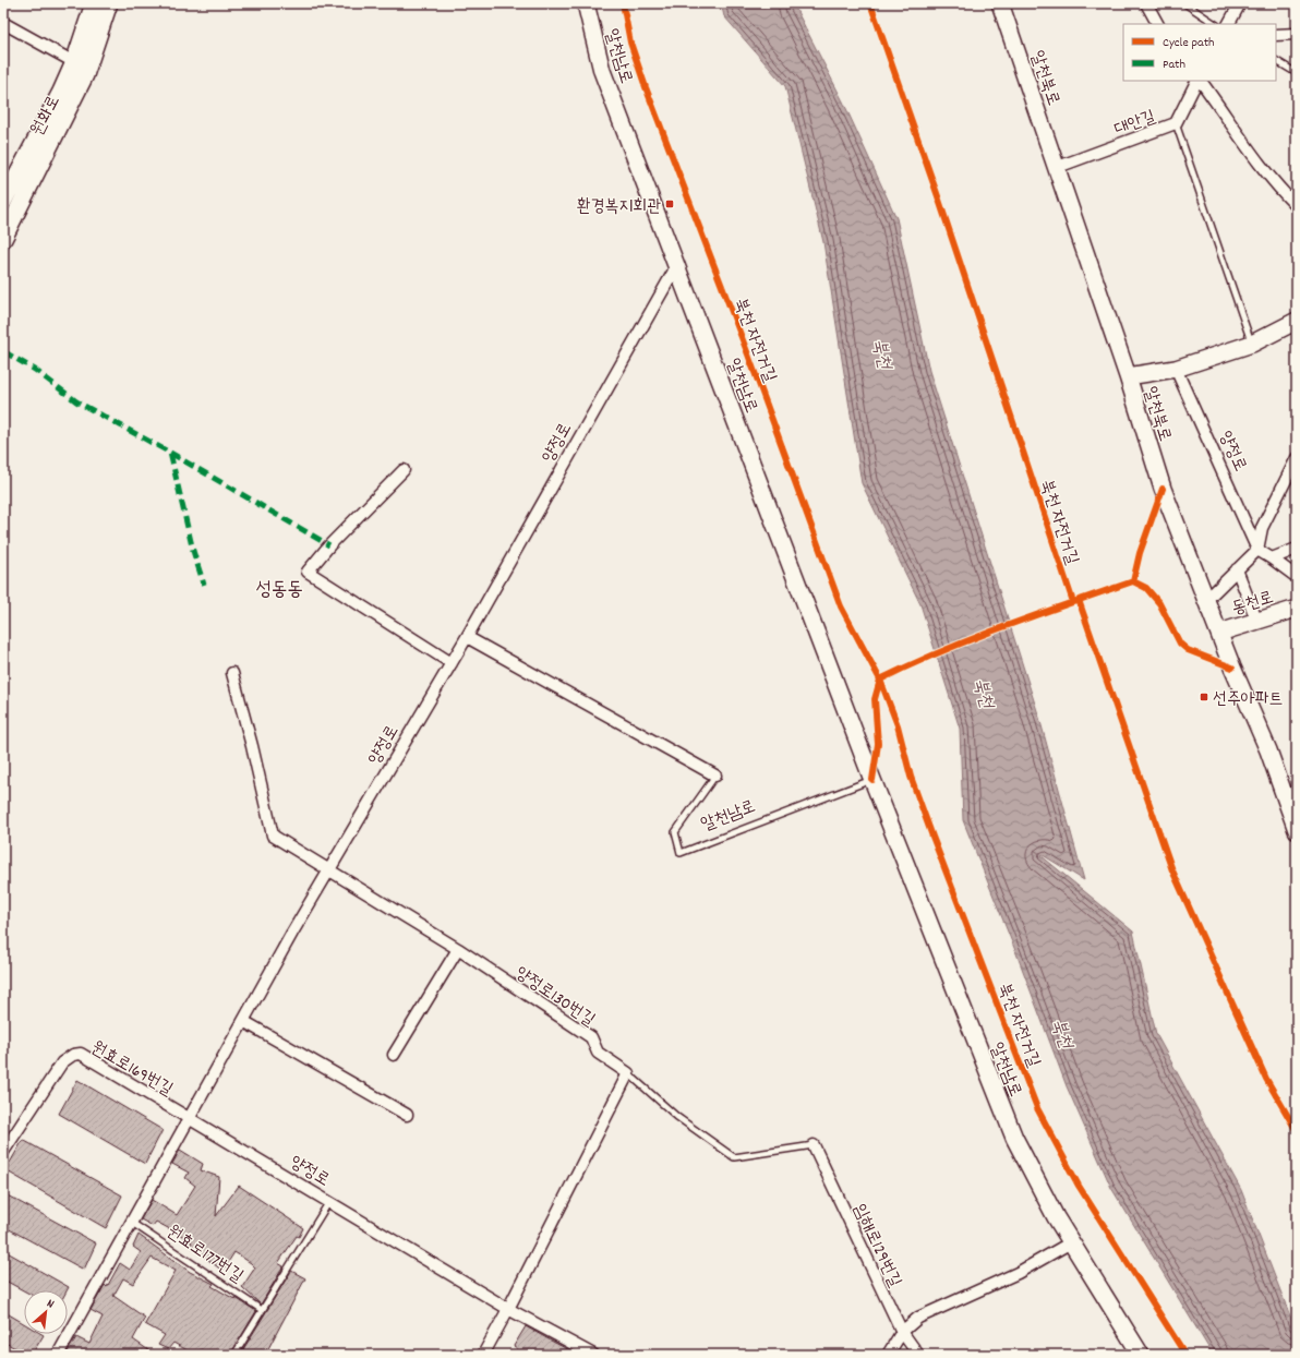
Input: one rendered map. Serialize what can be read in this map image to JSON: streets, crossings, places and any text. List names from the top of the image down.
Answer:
{
  "streets": {
    "street": [
      "알천남로",
      "알천북로",
      "원화로",
      "대안길",
      "양정로",
      "동천로",
      "양정로130번길",
      "원효로169번길",
      "임해로129번길"
    ],
    "lane": ["원효로177번길"],
    "cycle path": ["북천 자전거길"]
  },
  "crossings": [
    ["알천남로", "양정로"],
    ["알천북로", "대안길"],
    ["알천북로", "동천로"],
    ["양정로", "동천로"],
    ["양정로", "양정로130번길"],
    ["양정로", "원효로169번길"]
  ],
  "districts": ["성동동"],
  "water": ["북천"],
  "places": {
    "transit": ["환경복지회관", "선주아파트"]
  },
  "legend": ["Cycle path", "Path"],
  "north": "top right"
}
